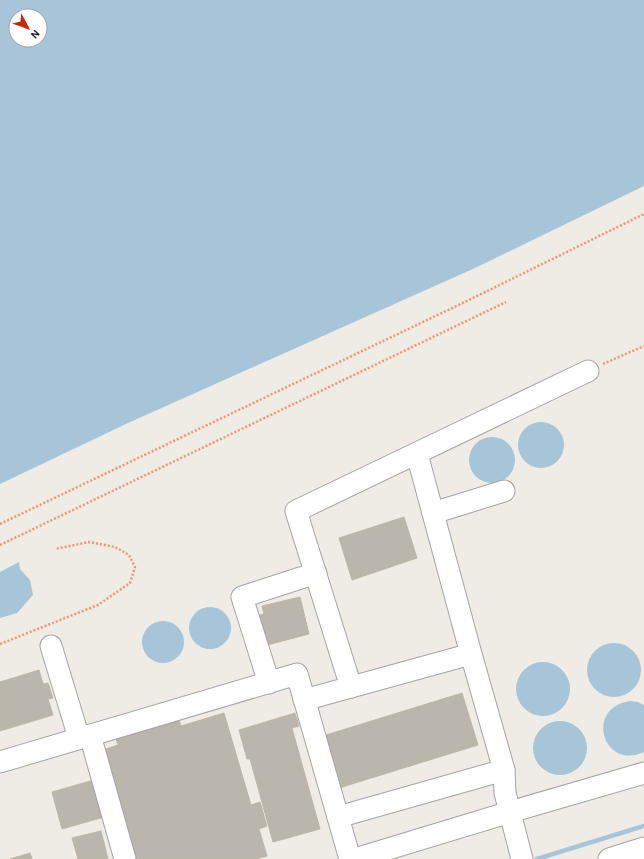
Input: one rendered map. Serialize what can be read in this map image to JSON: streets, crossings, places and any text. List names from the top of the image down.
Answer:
{
  "north": "bottom right"
}
